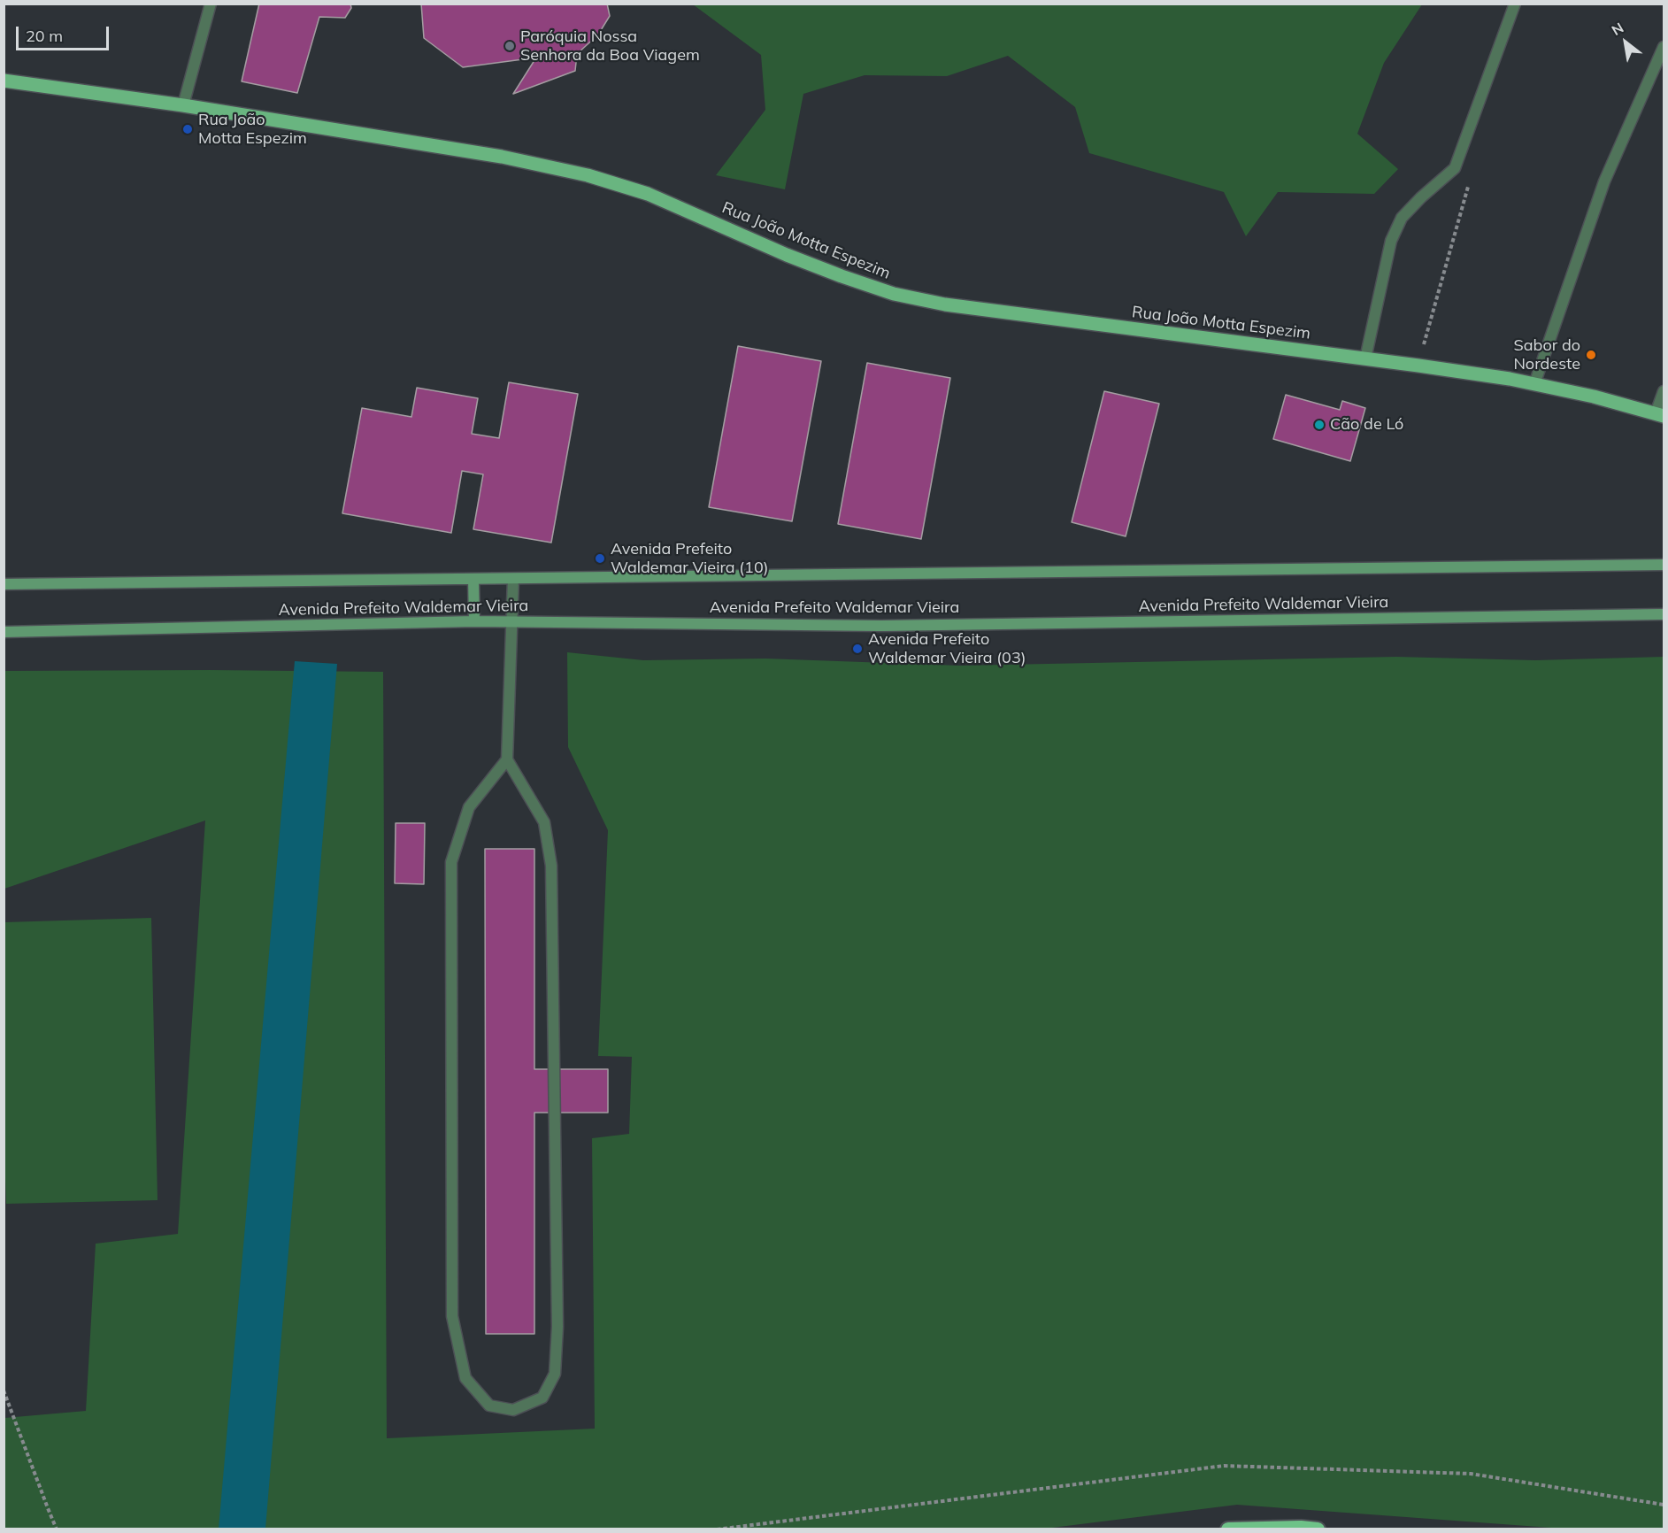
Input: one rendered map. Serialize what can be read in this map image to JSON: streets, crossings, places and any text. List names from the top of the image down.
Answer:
{
  "streets": {
    "main road": ["Rua João Motta Espezim", "Avenida Prefeito Waldemar Vieira"]
  },
  "places": [
    "Paróquia Nossa Senhora da Boa Viagem",
    "Rua João Motta Espezim",
    "Sabor do Nordeste",
    "Cão de Ló",
    "Avenida Prefeito Waldemar Vieira (10)",
    "Avenida Prefeito Waldemar Vieira (03)"
  ],
  "scale_bar": "20 m",
  "north": "top left"
}
